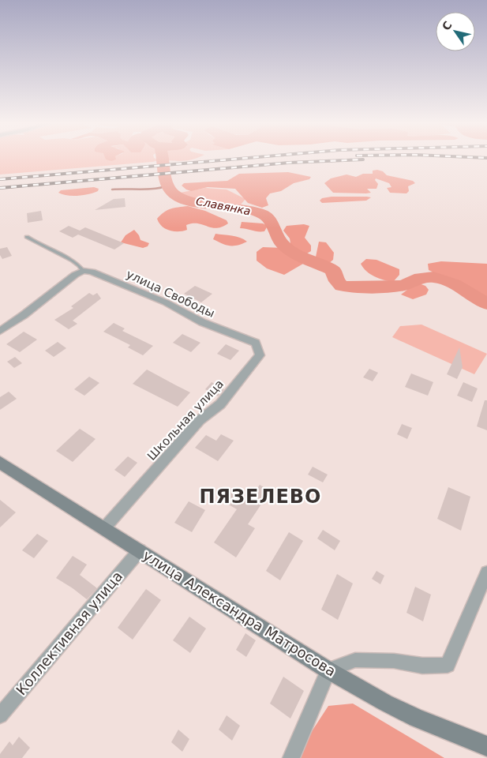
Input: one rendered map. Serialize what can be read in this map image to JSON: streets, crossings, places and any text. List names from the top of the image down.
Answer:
{
  "streets": {
    "main road": ["улица Александра Матросова"],
    "street": ["улица Свободы", "Школьная улица", "Коллективная улица"]
  },
  "crossings": [
    ["улица Свободы", "Школьная улица"],
    ["Школьная улица", "улица Александра Матросова"],
    ["улица Александра Матросова", "Коллективная улица"]
  ],
  "districts": ["ПЯЗЕЛЕВО"],
  "water": ["Славянка"],
  "north": "top left"
}
